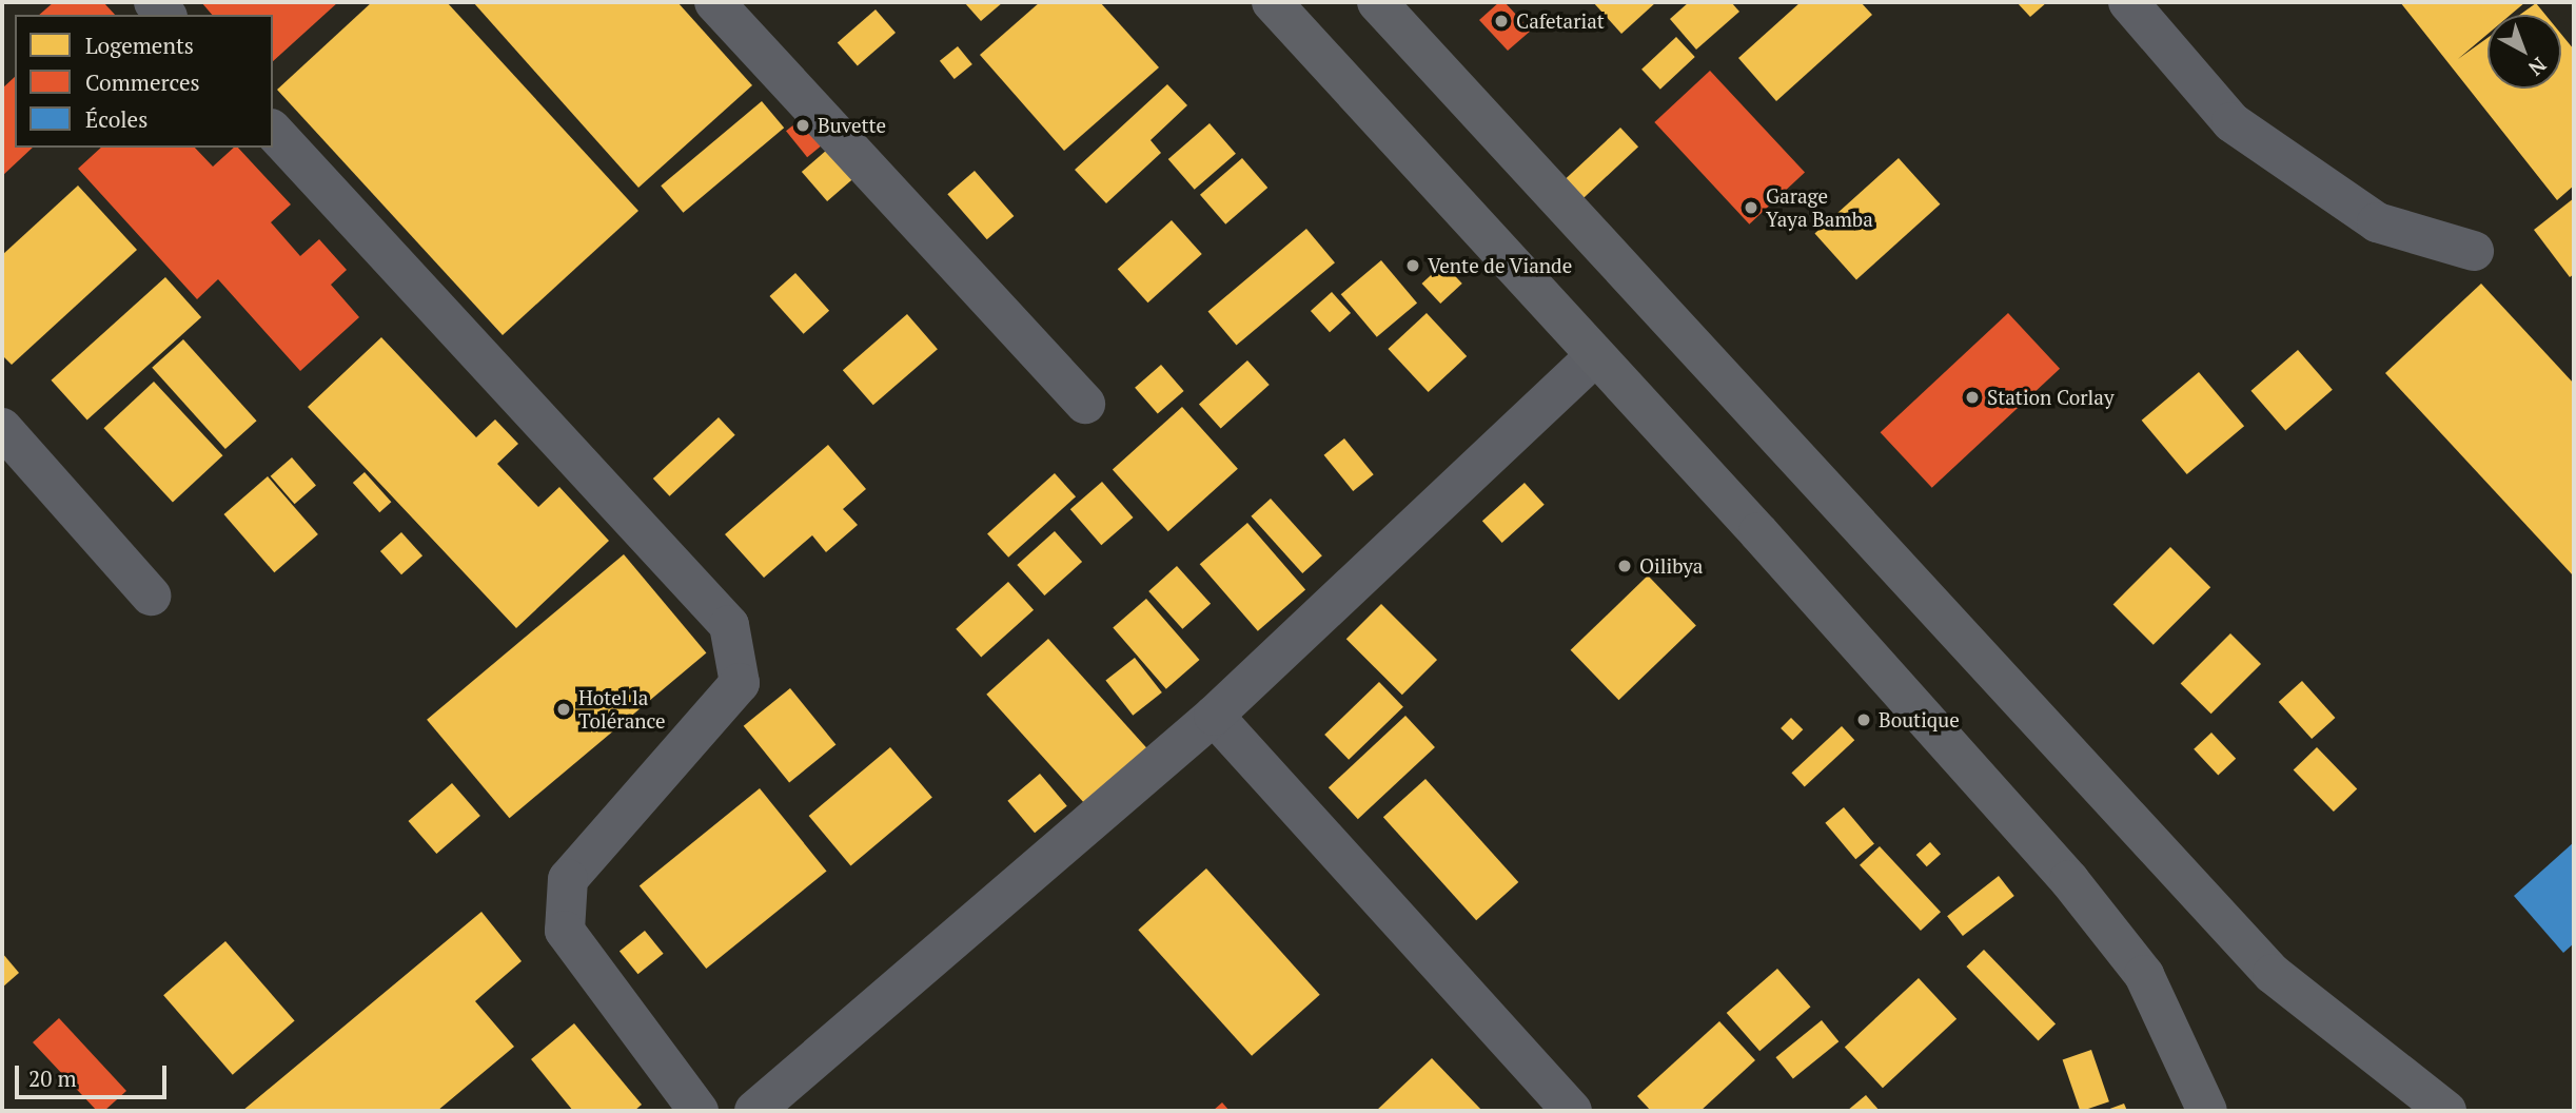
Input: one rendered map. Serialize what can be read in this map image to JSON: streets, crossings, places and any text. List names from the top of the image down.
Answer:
{
  "places": [
    "Cafetariat",
    "Buvette",
    "Garage Yaya Bamba",
    "Vente de Viande",
    "Station Corlay",
    "Oilibya",
    "Hotel la Tolérance",
    "Boutique"
  ],
  "legend": ["Logements", "Commerces", "Écoles"],
  "scale_bar": "20 m",
  "north": "bottom right"
}
